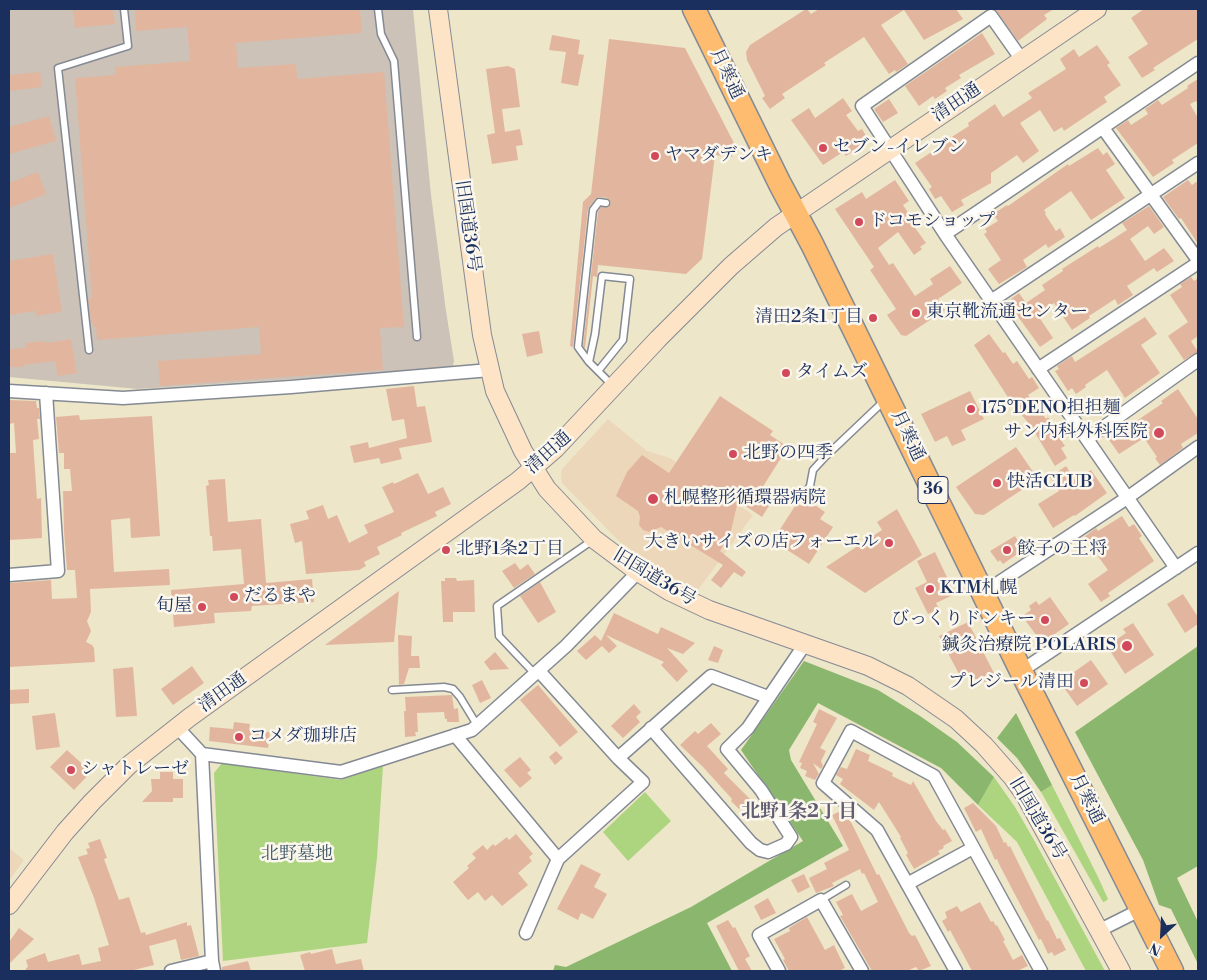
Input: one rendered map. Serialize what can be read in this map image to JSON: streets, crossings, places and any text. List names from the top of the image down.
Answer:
{
  "streets": {
    "highway": ["月寒通", "36"],
    "street": ["清田通", "旧国道36号"]
  },
  "crossings": [
    ["月寒通", "清田通"],
    ["清田通", "旧国道36号"]
  ],
  "districts": ["北野1条2丁目"],
  "parks": ["北野墓地"],
  "places": [
    "セブン-イレブン",
    "ヤマダデンキ",
    "ドコモショップ",
    "東京靴流通センター",
    "清田2条1丁目",
    "タイムズ",
    "175°DENO担担麺",
    "サン内科外科医院",
    "北野の四季",
    "快活CLUB",
    "札幌整形循環器病院",
    "大きいサイズの店フォーエル",
    "北野1条2丁目",
    "餃子の王将",
    "KTM札幌",
    "だるまや",
    "旬屋",
    "びっくりドンキー",
    "鍼灸治療院 POLARIS",
    "プレジール清田",
    "コメダ珈琲店",
    "シャトレーゼ"
  ],
  "north": "bottom left"
}
